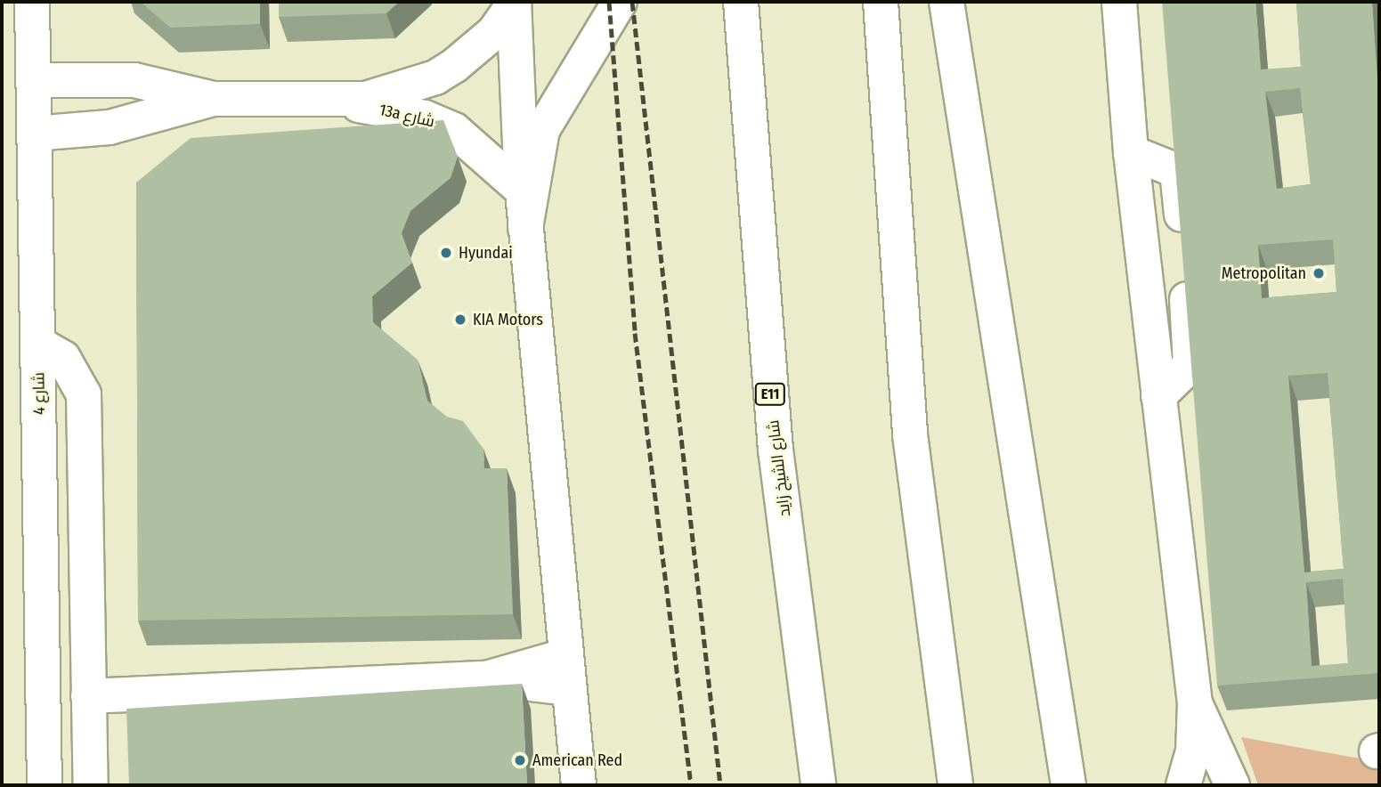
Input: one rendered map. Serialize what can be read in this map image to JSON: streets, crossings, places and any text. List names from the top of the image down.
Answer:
{
  "streets": {
    "main road": [
      "13a شارع",
      "شارع 4",
      "E11",
      "شارع الشيخ زايد"
    ]
  },
  "crossings": [
    ["13a شارع", "شارع 4"]
  ],
  "places": [
    "Hyundai",
    "Metropolitan",
    "KIA Motors",
    "American Red"
  ]
}
